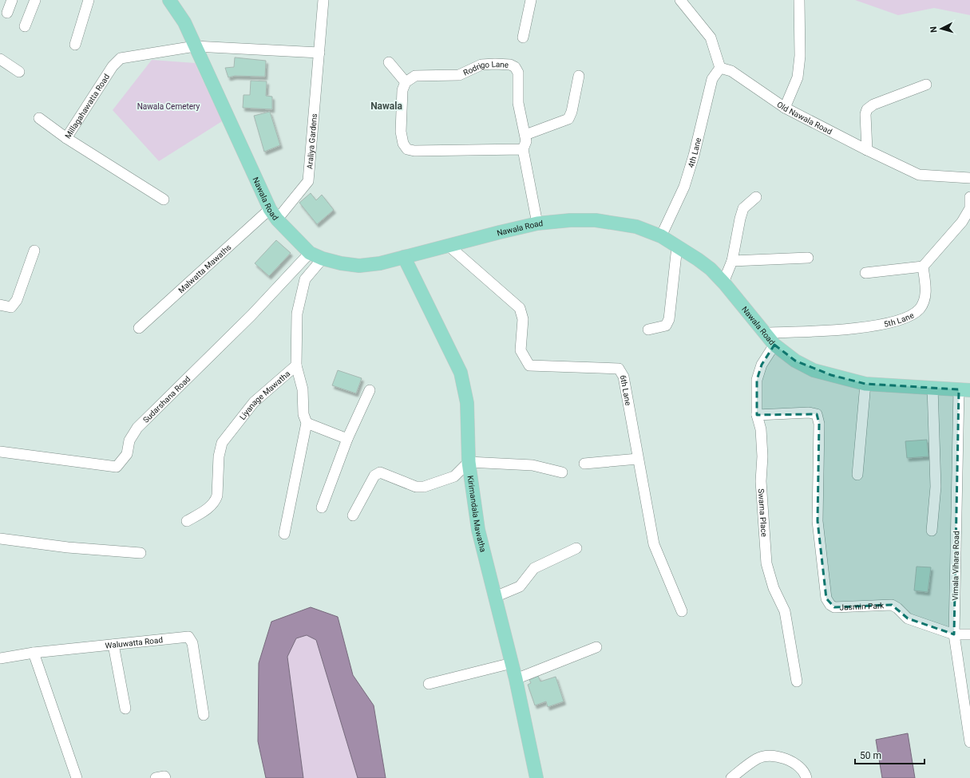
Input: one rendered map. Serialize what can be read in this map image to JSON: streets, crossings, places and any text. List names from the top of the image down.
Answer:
{
  "streets": {
    "main road": ["Nawala Road", "Kirimandala Mawatha"],
    "street": [
      "Rodrigo Lane",
      "Millagahawatta Road",
      "Old Nawala Road",
      "Araliya Gardens",
      "4th Lane",
      "Malwatta Mawaths",
      "5th Lane",
      "6th Lane",
      "Liyanage Mawatha",
      "Sudarshana Road",
      "Swarna Place",
      "Vimala Vihara Road",
      "Jasmin Park",
      "Waluwatta Road"
    ]
  },
  "crossings": [
    ["Rodrigo Lane", "Nawala Road"],
    ["Millagahawatta Road", "Nawala Road"],
    ["Old Nawala Road", "4th Lane"],
    ["Araliya Gardens", "Nawala Road"],
    ["Araliya Gardens", "Malwatta Mawaths"],
    ["4th Lane", "Nawala Road"],
    ["Nawala Road", "Malwatta Mawaths"],
    ["Nawala Road", "5th Lane"],
    ["Nawala Road", "6th Lane"],
    ["Nawala Road", "Liyanage Mawatha"],
    ["Nawala Road", "Sudarshana Road"],
    ["Nawala Road", "Swarna Place"],
    ["Nawala Road", "Kirimandala Mawatha"],
    ["Nawala Road", "Vimala Vihara Road"],
    ["Swarna Place", "Jasmin Park"],
    ["Vimala Vihara Road", "Jasmin Park"]
  ],
  "districts": ["Nawala"],
  "parks": ["Nawala Cemetery"],
  "scale_bar": "50 m",
  "north": "left"
}
